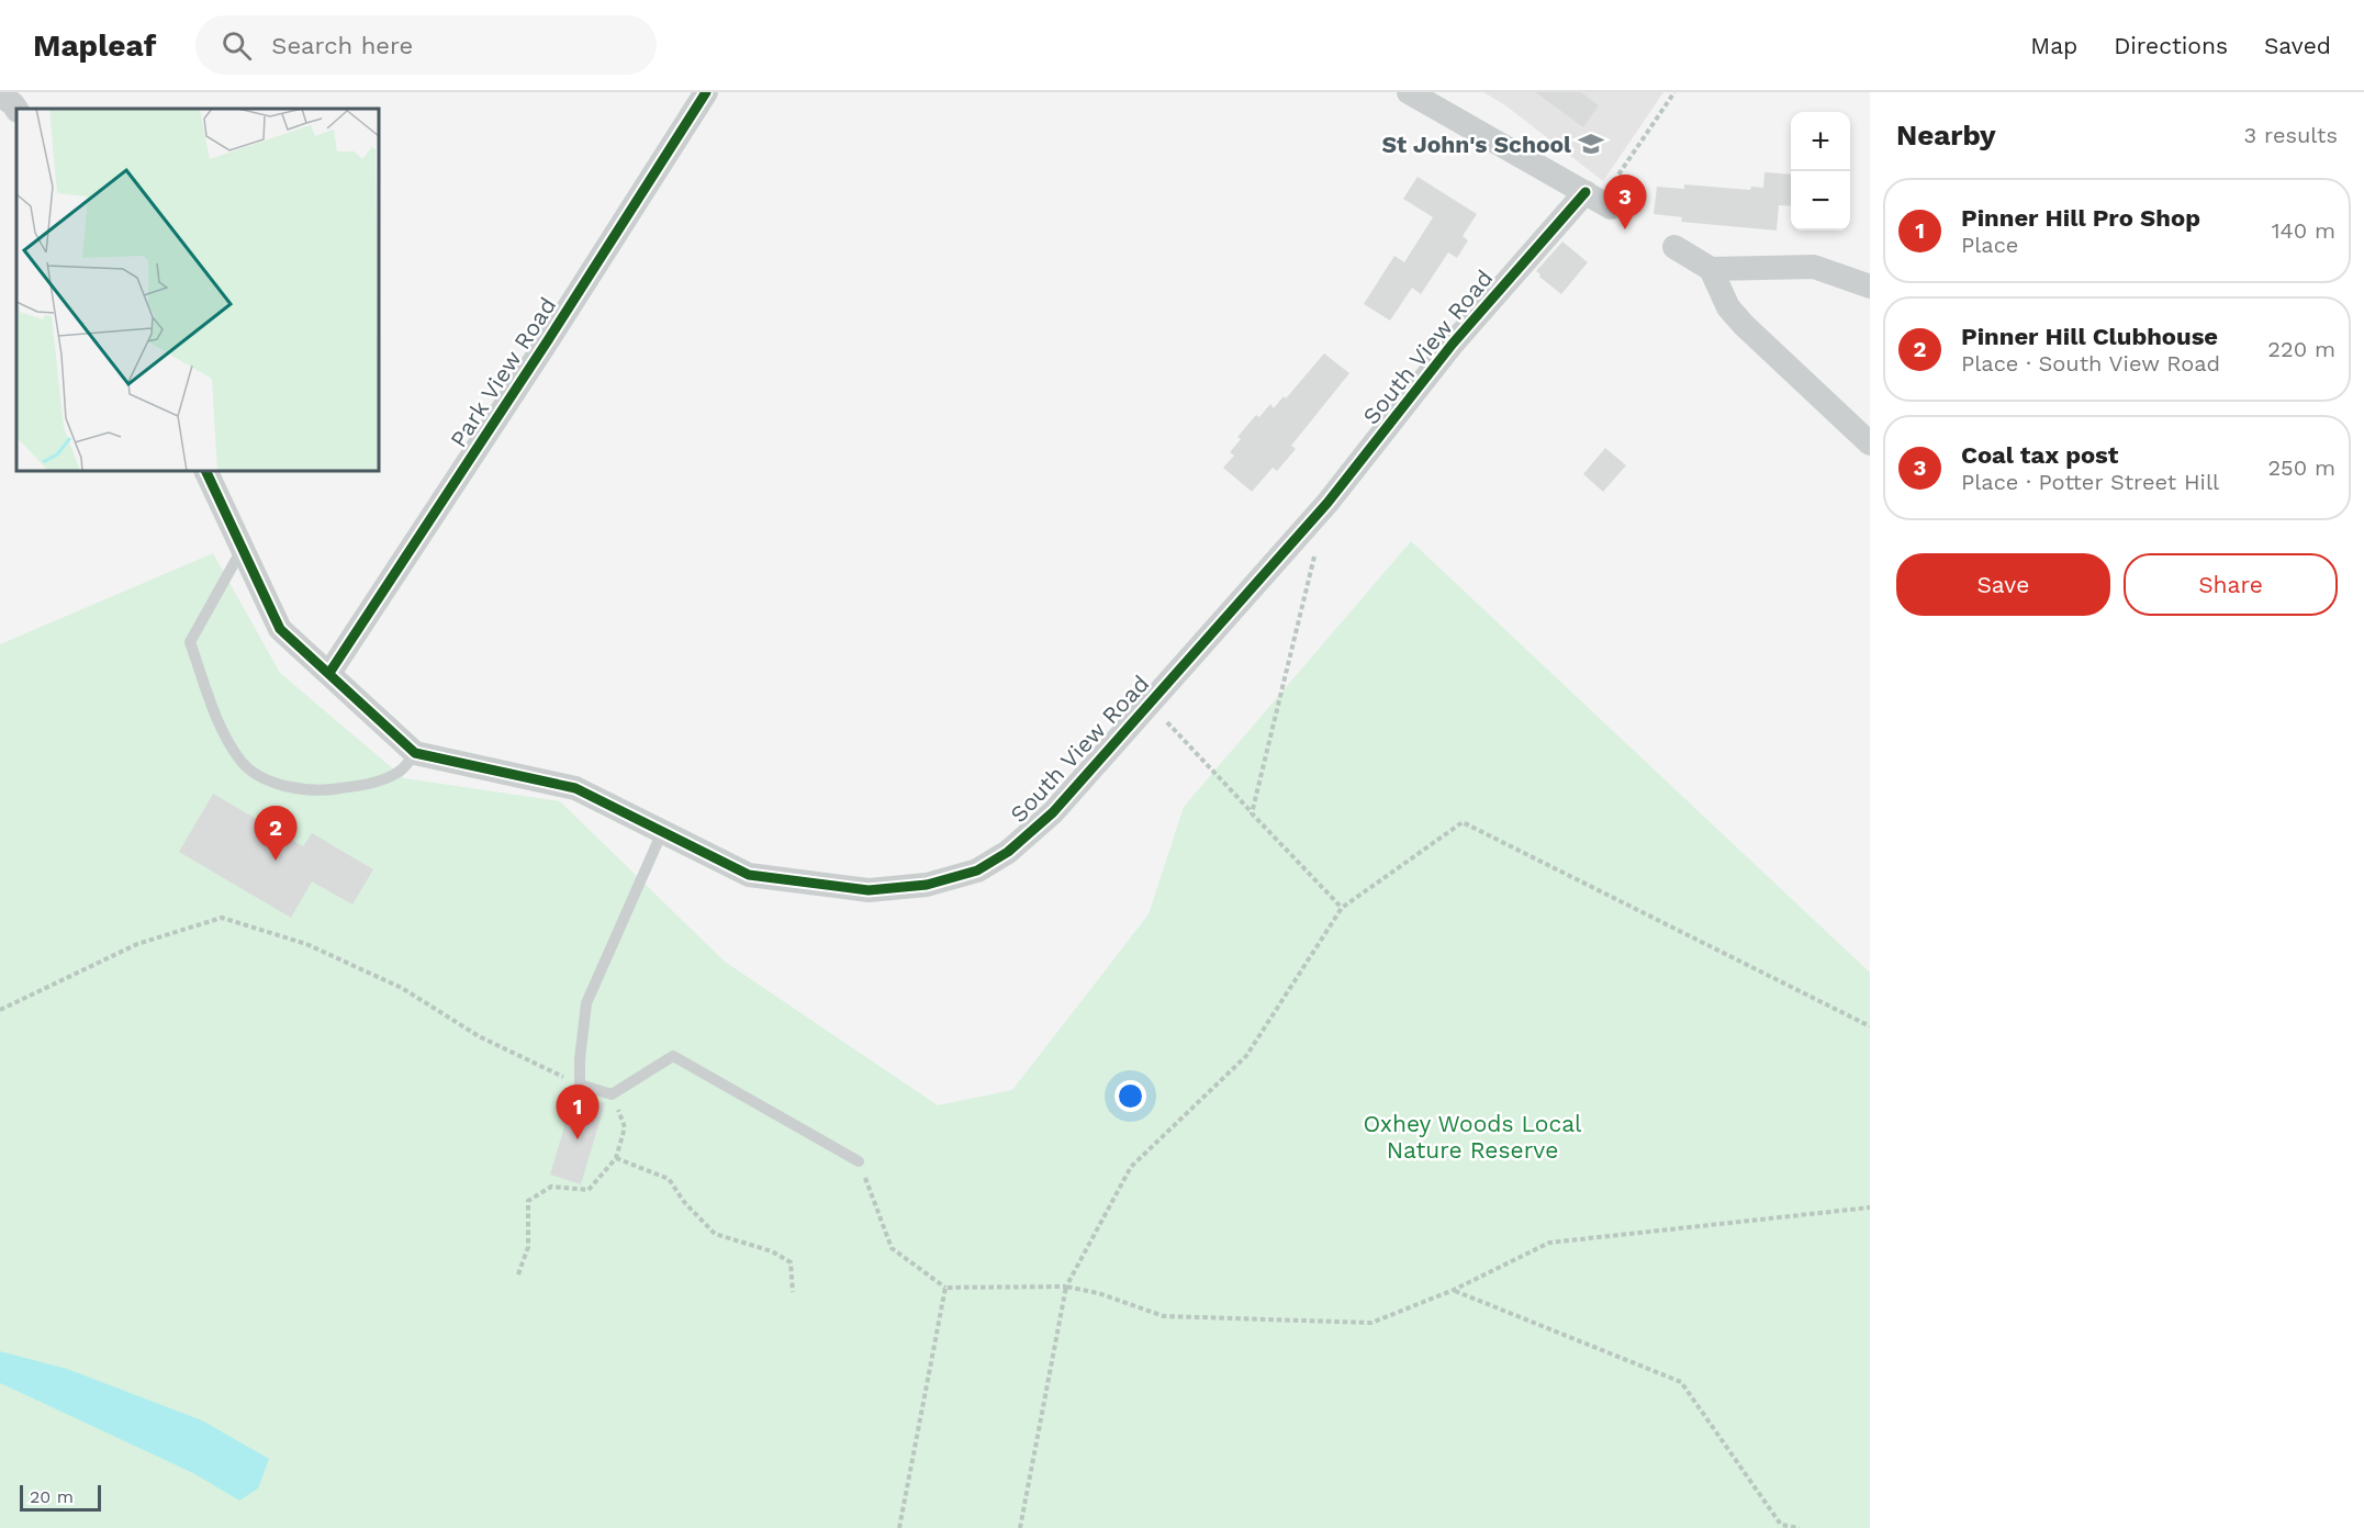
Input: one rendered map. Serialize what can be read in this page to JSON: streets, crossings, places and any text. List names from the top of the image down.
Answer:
{
  "streets": {
    "street": ["South View Road", "Park View Road"]
  },
  "parks": ["Oxhey Woods Local Nature Reserve"],
  "places": {
    "school or university": ["St John's School"]
  },
  "scale_bar": "20 m",
  "page": {
    "header": "Mapleaf",
    "search": "Search here",
    "nav": ["Map", "Directions", "Saved"],
    "heading": ["Nearby", "3 results"],
    "map_buttons": ["+", "−"],
    "pins": ["3", "2", "1"],
    "list": [
      {
        "mark": "1",
        "name": "Pinner Hill Pro Shop",
        "note": "Place",
        "value": "140 m"
      },
      {
        "mark": "2",
        "name": "Pinner Hill Clubhouse",
        "note": "Place · South View Road",
        "value": "220 m"
      },
      {
        "mark": "3",
        "name": "Coal tax post",
        "note": "Place · Potter Street Hill",
        "value": "250 m"
      }
    ],
    "buttons": ["Save", "Share"],
    "scale": "20 m"
  }
}
